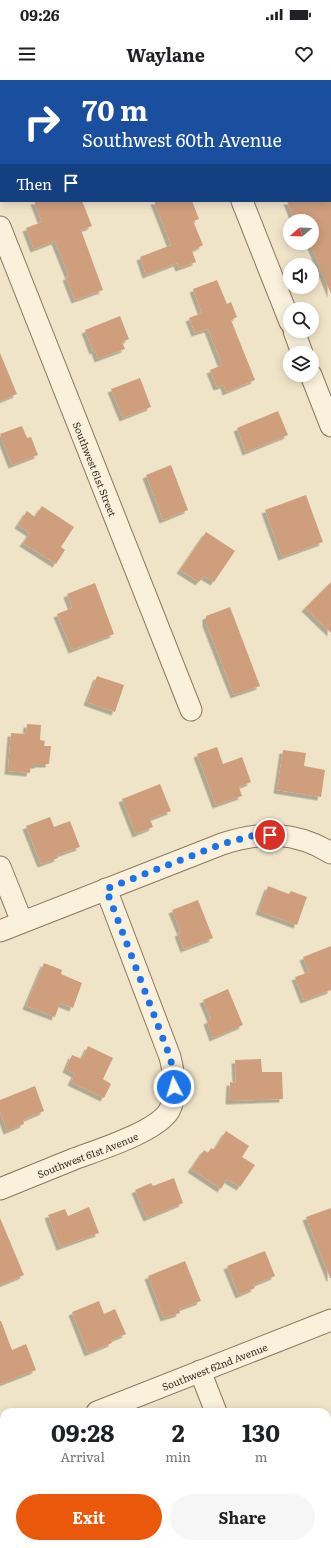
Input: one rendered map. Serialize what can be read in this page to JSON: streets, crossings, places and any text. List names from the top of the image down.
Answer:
{
  "streets": {
    "street": ["Southwest 61st Street", "Southwest 61st Avenue", "Southwest 62nd Avenue"]
  },
  "north": "left",
  "page": {
    "status": "09:26",
    "header": "Waylane",
    "turn": ["70 m", "Southwest 60th Avenue"],
    "then": "Then",
    "eta": [
      "09:28",
      "Arrival",
      "2",
      "min",
      "130",
      "m"
    ],
    "buttons": ["Exit", "Share"]
  }
}
